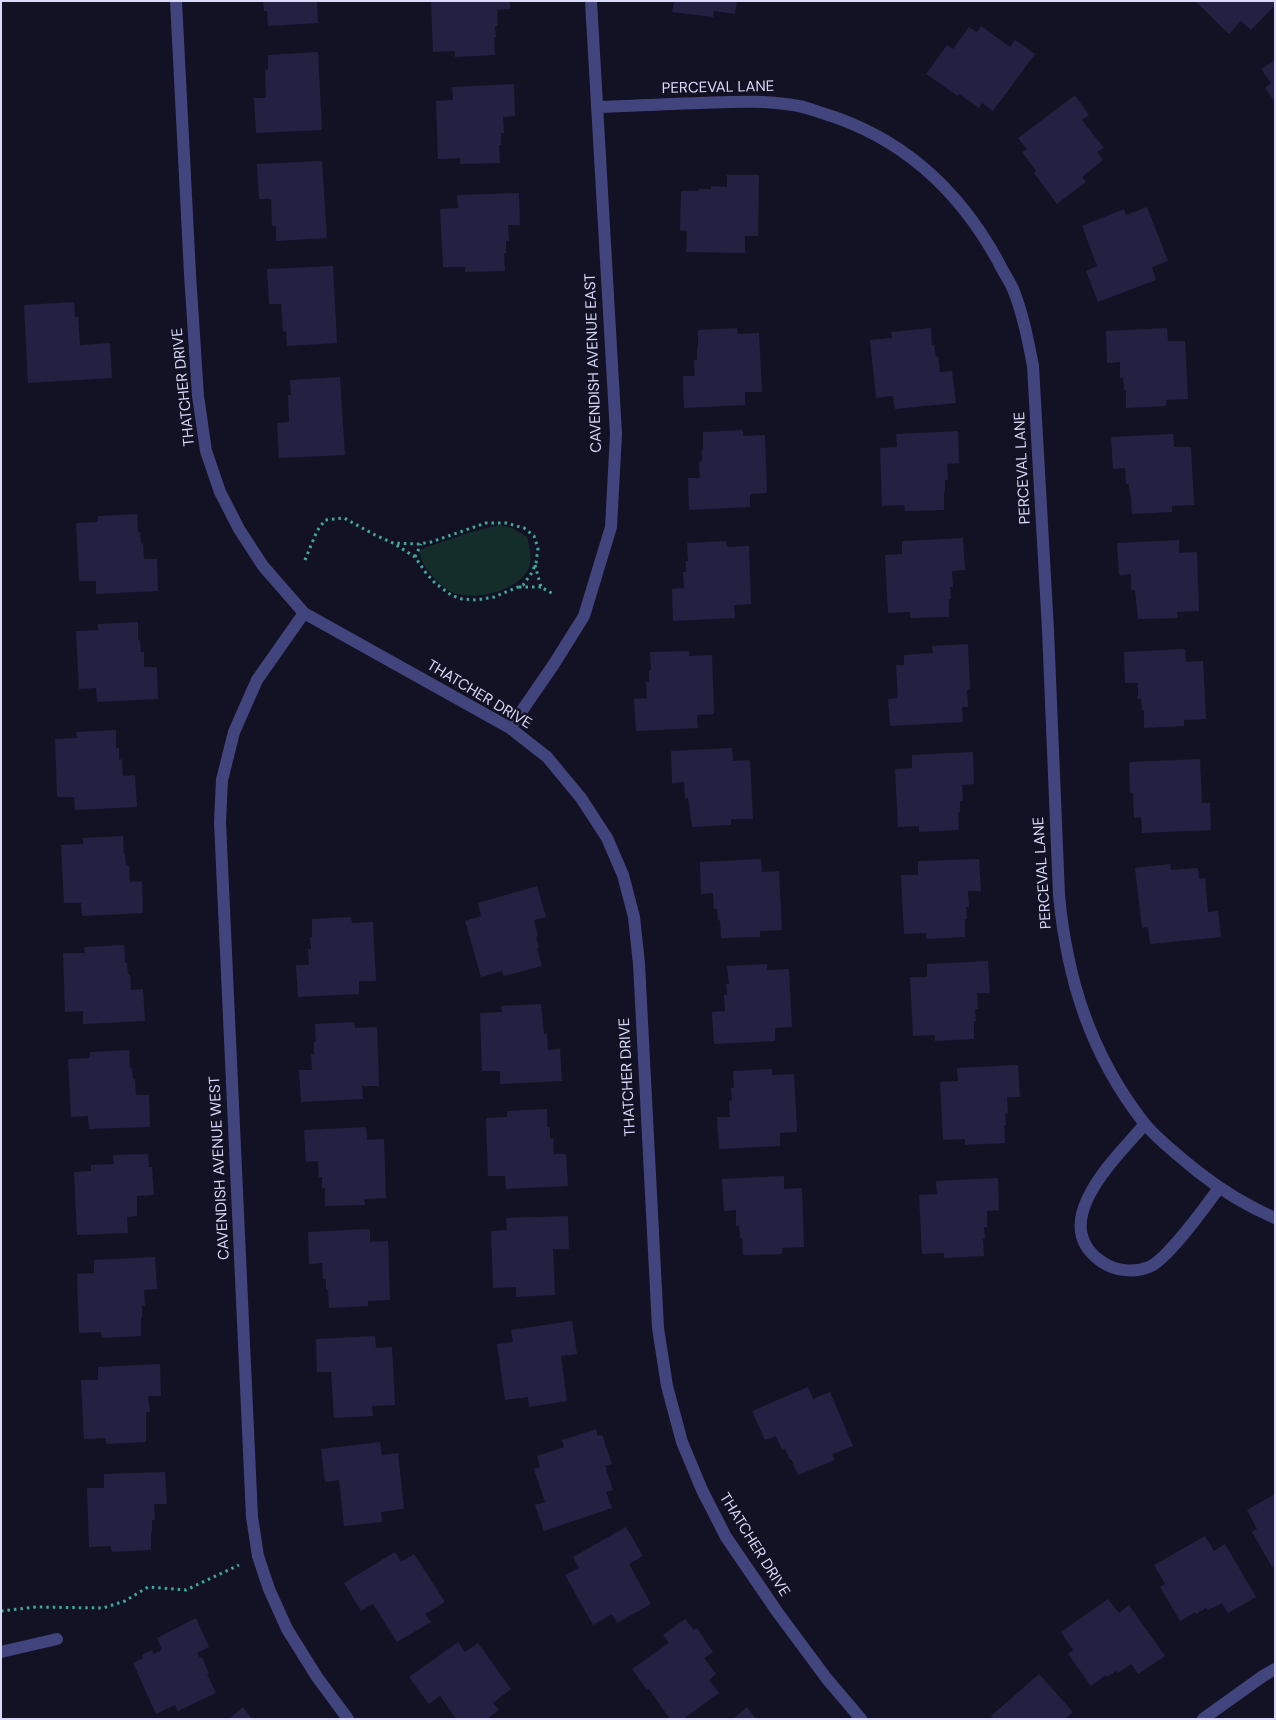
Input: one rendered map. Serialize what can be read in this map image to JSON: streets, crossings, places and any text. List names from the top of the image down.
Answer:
{
  "streets": {
    "street": [
      "PERCEVAL LANE",
      "CAVENDISH AVENUE EAST",
      "THATCHER DRIVE",
      "CAVENDISH AVENUE WEST"
    ]
  },
  "crossings": [
    ["PERCEVAL LANE", "CAVENDISH AVENUE EAST"],
    ["CAVENDISH AVENUE EAST", "THATCHER DRIVE"],
    ["THATCHER DRIVE", "CAVENDISH AVENUE WEST"]
  ]
}
